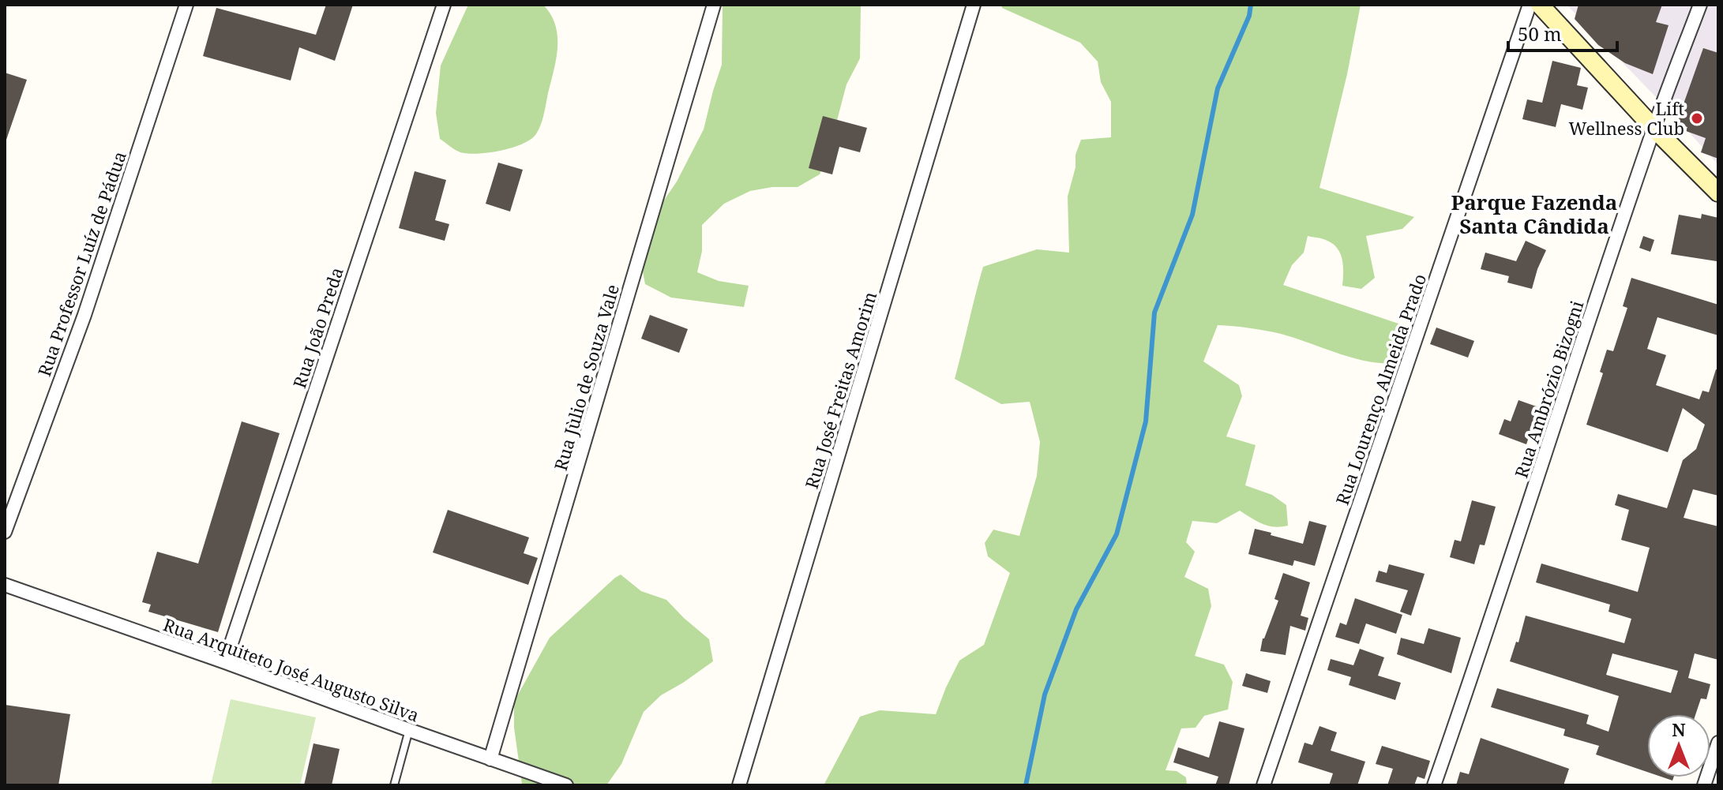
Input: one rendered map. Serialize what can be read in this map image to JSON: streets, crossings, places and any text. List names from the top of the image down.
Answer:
{
  "streets": {
    "street": [
      "Rua Professor Luíz de Pádua",
      "Rua João Preda",
      "Rua Jùlio de Souza Vale",
      "Rua Lourenço Almeida Prado",
      "Rua Ambrózio Bizogni",
      "Rua José Freitas Amorim",
      "Rua Arquiteto José Augusto Silva"
    ]
  },
  "crossings": [
    ["Rua João Preda", "Rua Arquiteto José Augusto Silva"],
    ["Rua Jùlio de Souza Vale", "Rua Arquiteto José Augusto Silva"]
  ],
  "districts": ["Parque Fazenda Santa Cândida"],
  "places": ["Lift Wellness Club"],
  "scale_bar": "50 m",
  "north": "top"
}
